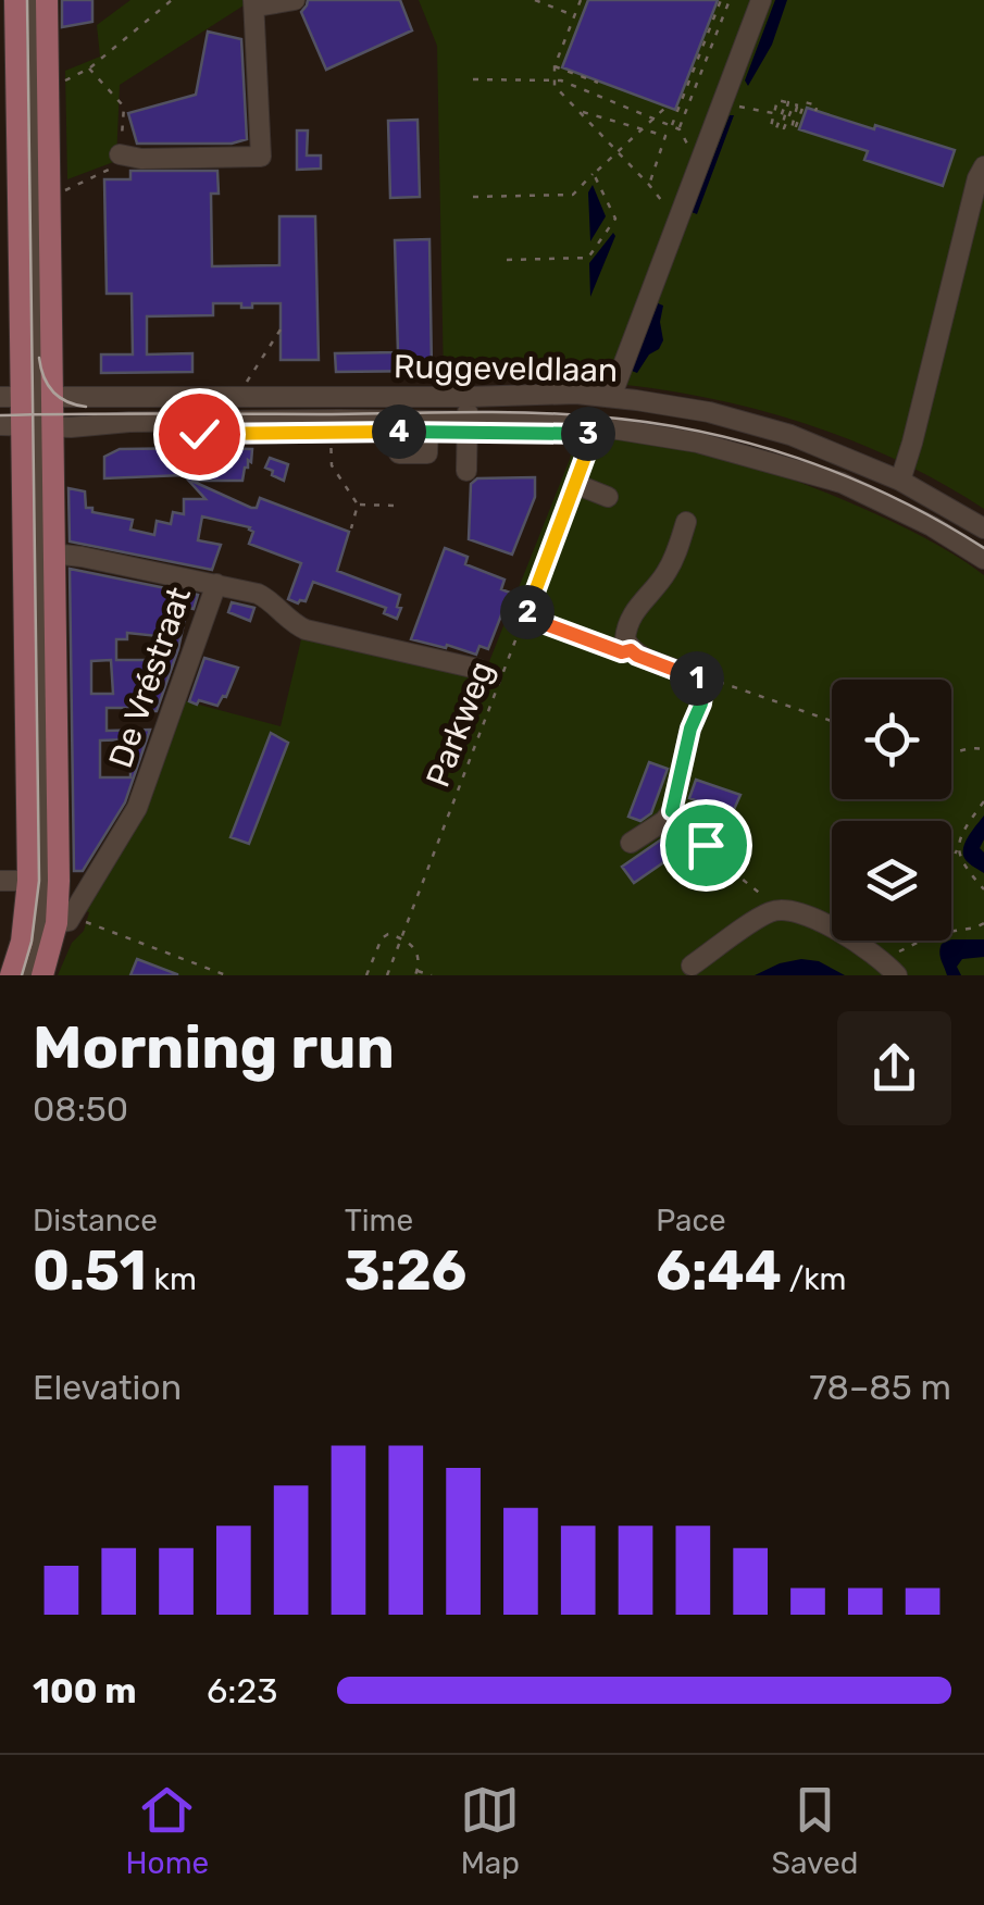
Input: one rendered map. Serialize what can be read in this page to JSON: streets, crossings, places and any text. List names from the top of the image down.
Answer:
{
  "streets": {
    "street": ["Ruggeveldlaan", "De Vréstraat"],
    "path": ["Parkweg"]
  },
  "crossings": [
    ["Ruggeveldlaan", "Parkweg"]
  ],
  "page": {
    "pins": [
      "4",
      "3",
      "2",
      "1"
    ],
    "heading": ["Morning run", "08:50"],
    "stats": [
      ["Distance", "0.51 km"],
      ["Time", "3:26"],
      ["Pace", "6:44 /km"]
    ],
    "chart": ["Elevation", "78–85 m"],
    "list": [
      {
        "name": "100 m",
        "note": "6:23"
      }
    ],
    "tabs": ["Home", "Map", "Saved"]
  }
}
